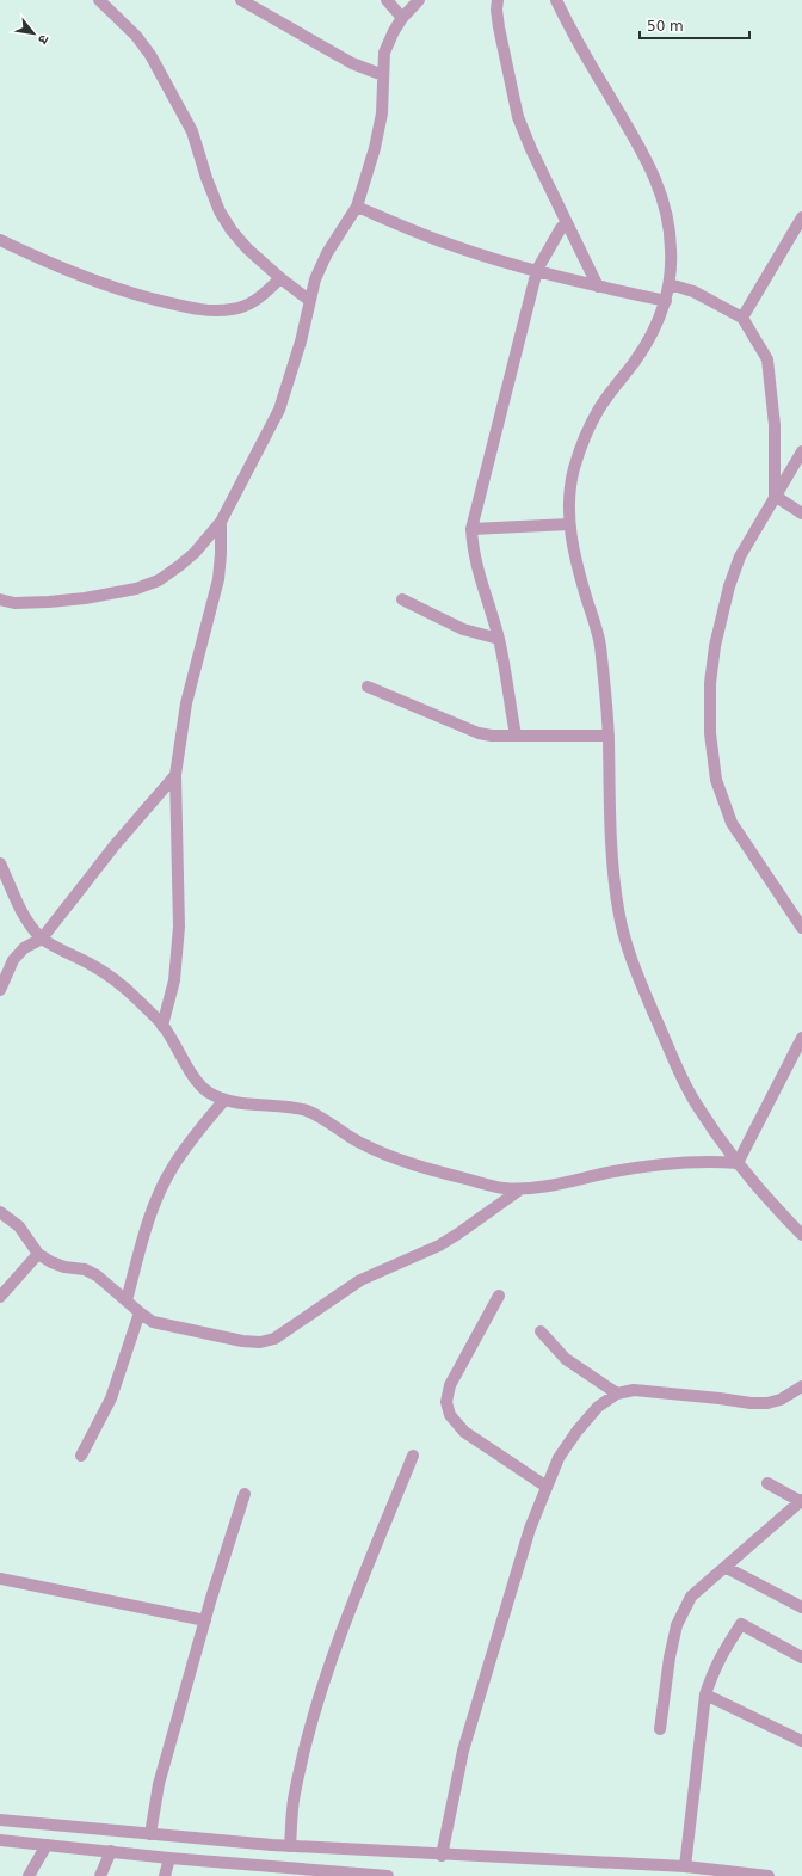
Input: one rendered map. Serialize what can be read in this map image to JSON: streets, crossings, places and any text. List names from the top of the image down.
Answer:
{
  "scale_bar": "50 m",
  "north": "bottom right"
}
